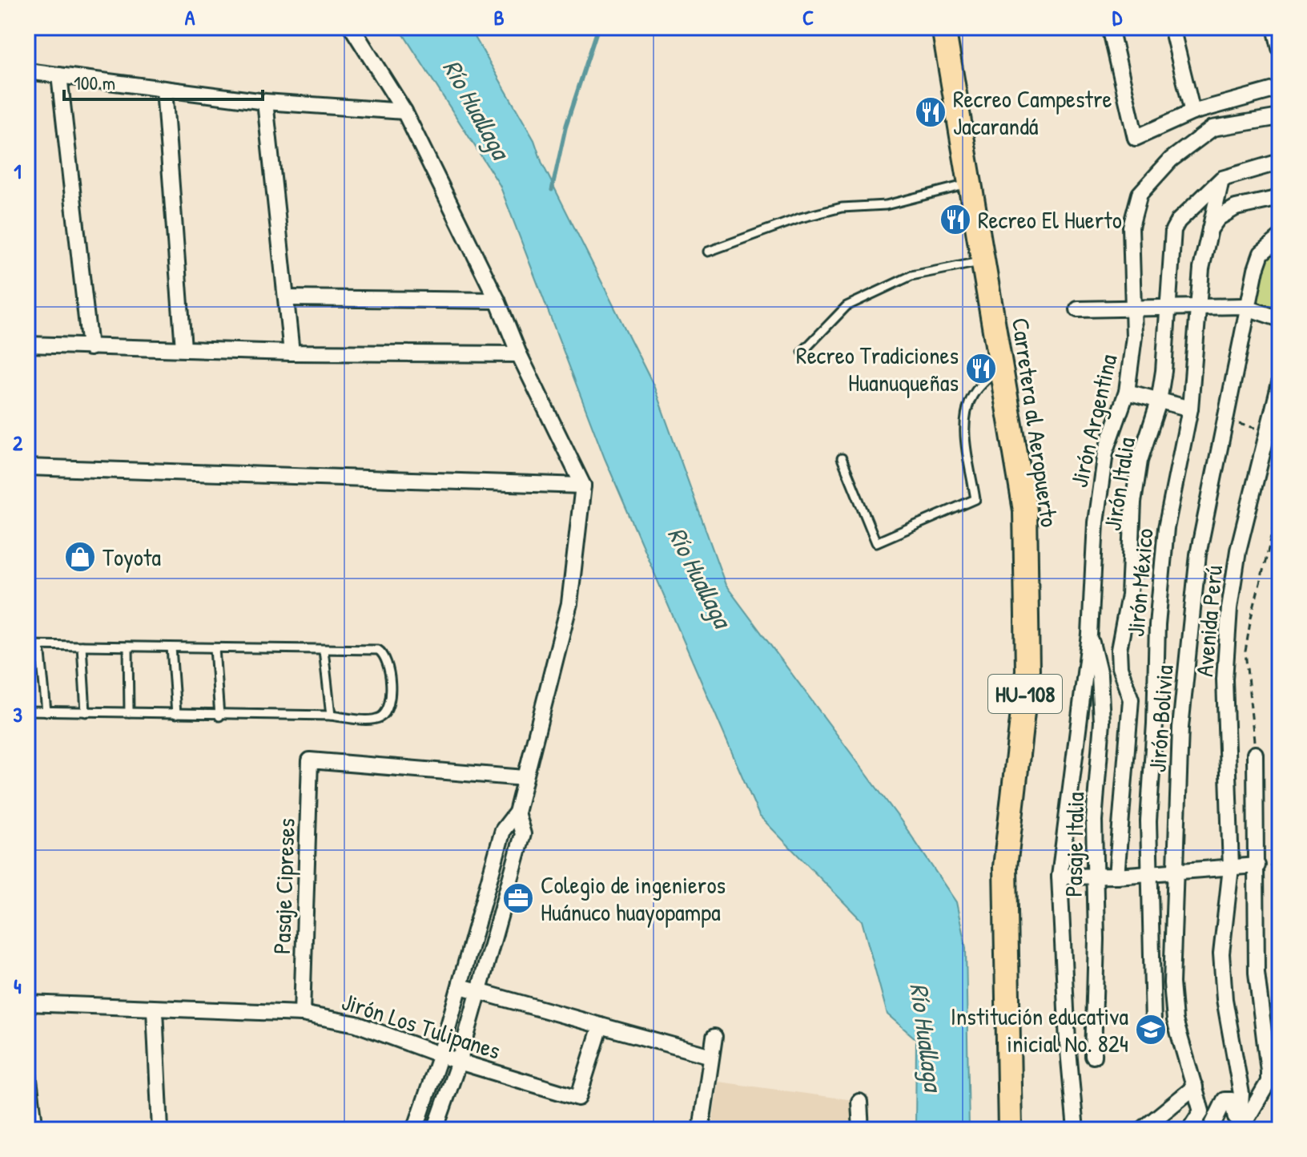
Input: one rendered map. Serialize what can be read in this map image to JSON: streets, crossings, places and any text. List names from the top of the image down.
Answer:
{
  "streets": {
    "main road": ["Carretera al Aeropuerto", "HU-108"],
    "street": [
      "Jirón Argentina",
      "Jirón Italia",
      "Jirón México",
      "Avenida Perú",
      "Jirón Bolivia",
      "Pasaje Italia",
      "Pasaje Cipreses",
      "Jirón Los Tulipanes"
    ]
  },
  "crossings": [
    ["Jirón Argentina", "Pasaje Italia"],
    ["Carretera al Aeropuerto", "HU-108"],
    ["Jirón Italia", "Jirón México"],
    ["Pasaje Cipreses", "Jirón Los Tulipanes"]
  ],
  "water": ["Río Huallaga"],
  "places": {
    "restaurant": ["Recreo Campestre Jacarandá", "Recreo El Huerto", "Recreo Tradiciones Huanuqueñas"],
    "shop": ["Toyota"],
    "office": ["Colegio de ingenieros Huánuco huayopampa"],
    "school or university": ["Institución educativa inicial No. 824"]
  },
  "scale_bar": "100 m",
  "grid": {
    "columns": [
      "A",
      "B",
      "C",
      "D"
    ],
    "rows": [
      "1",
      "2",
      "3",
      "4"
    ]
  }
}
